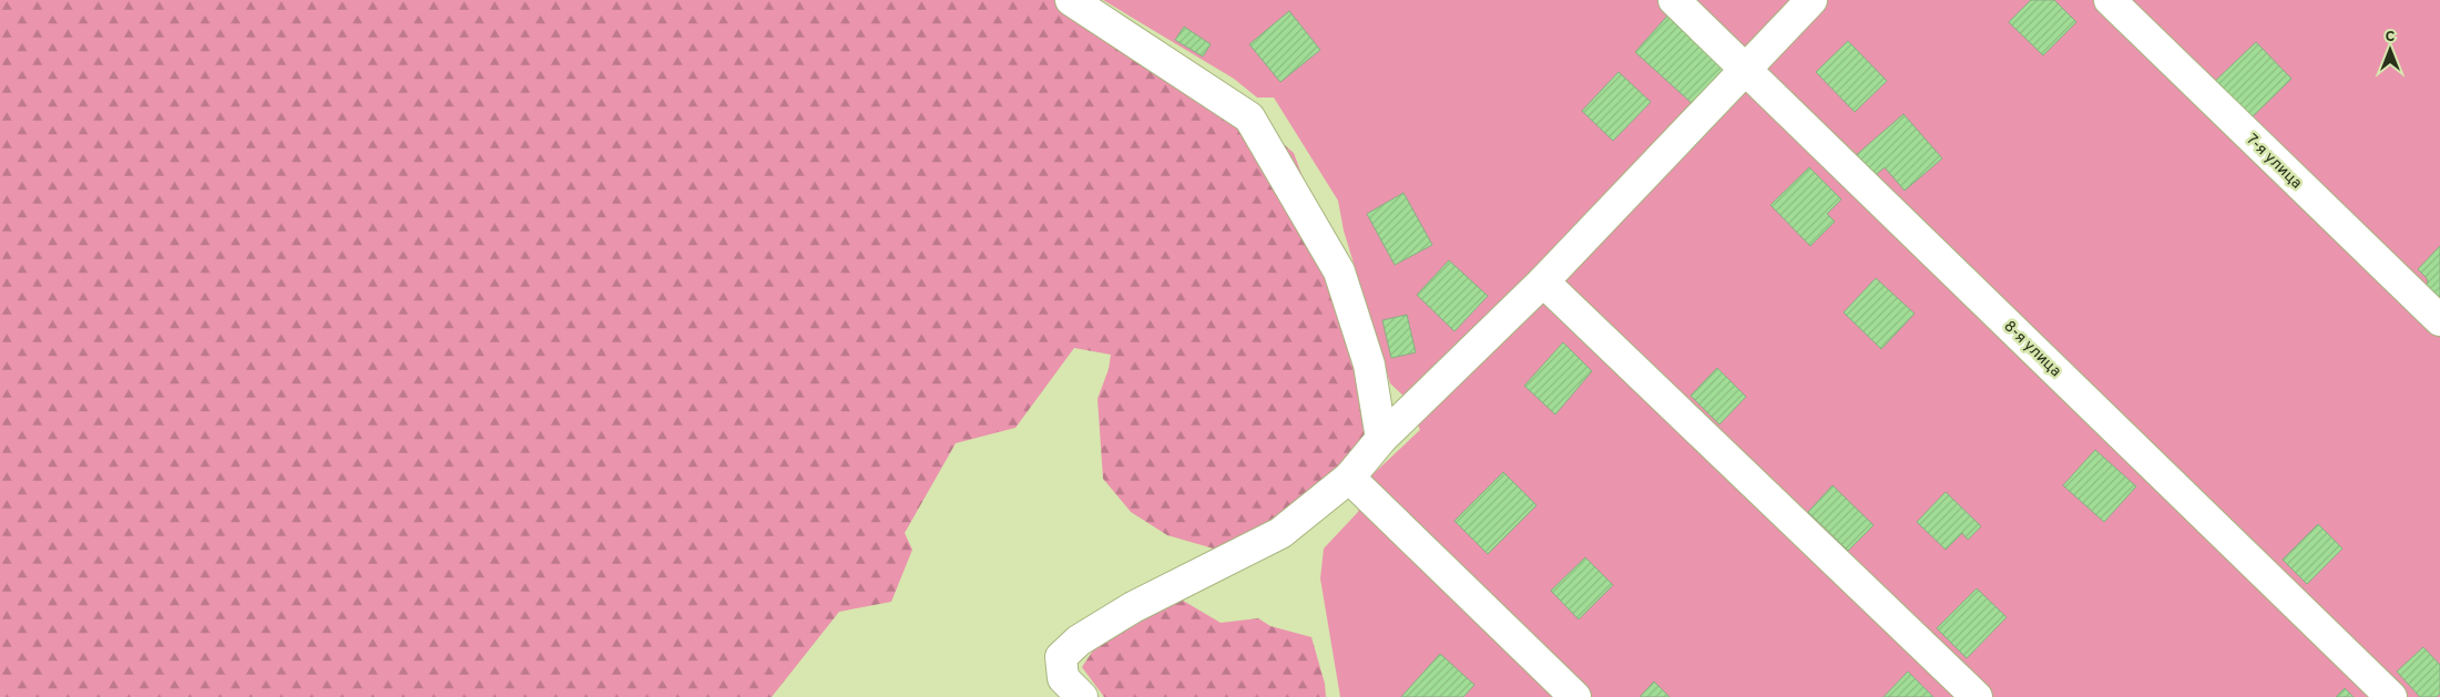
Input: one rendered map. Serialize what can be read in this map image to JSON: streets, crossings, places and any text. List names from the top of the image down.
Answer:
{
  "streets": {
    "street": ["7-я улица", "8-я улица"]
  },
  "north": "top"
}
